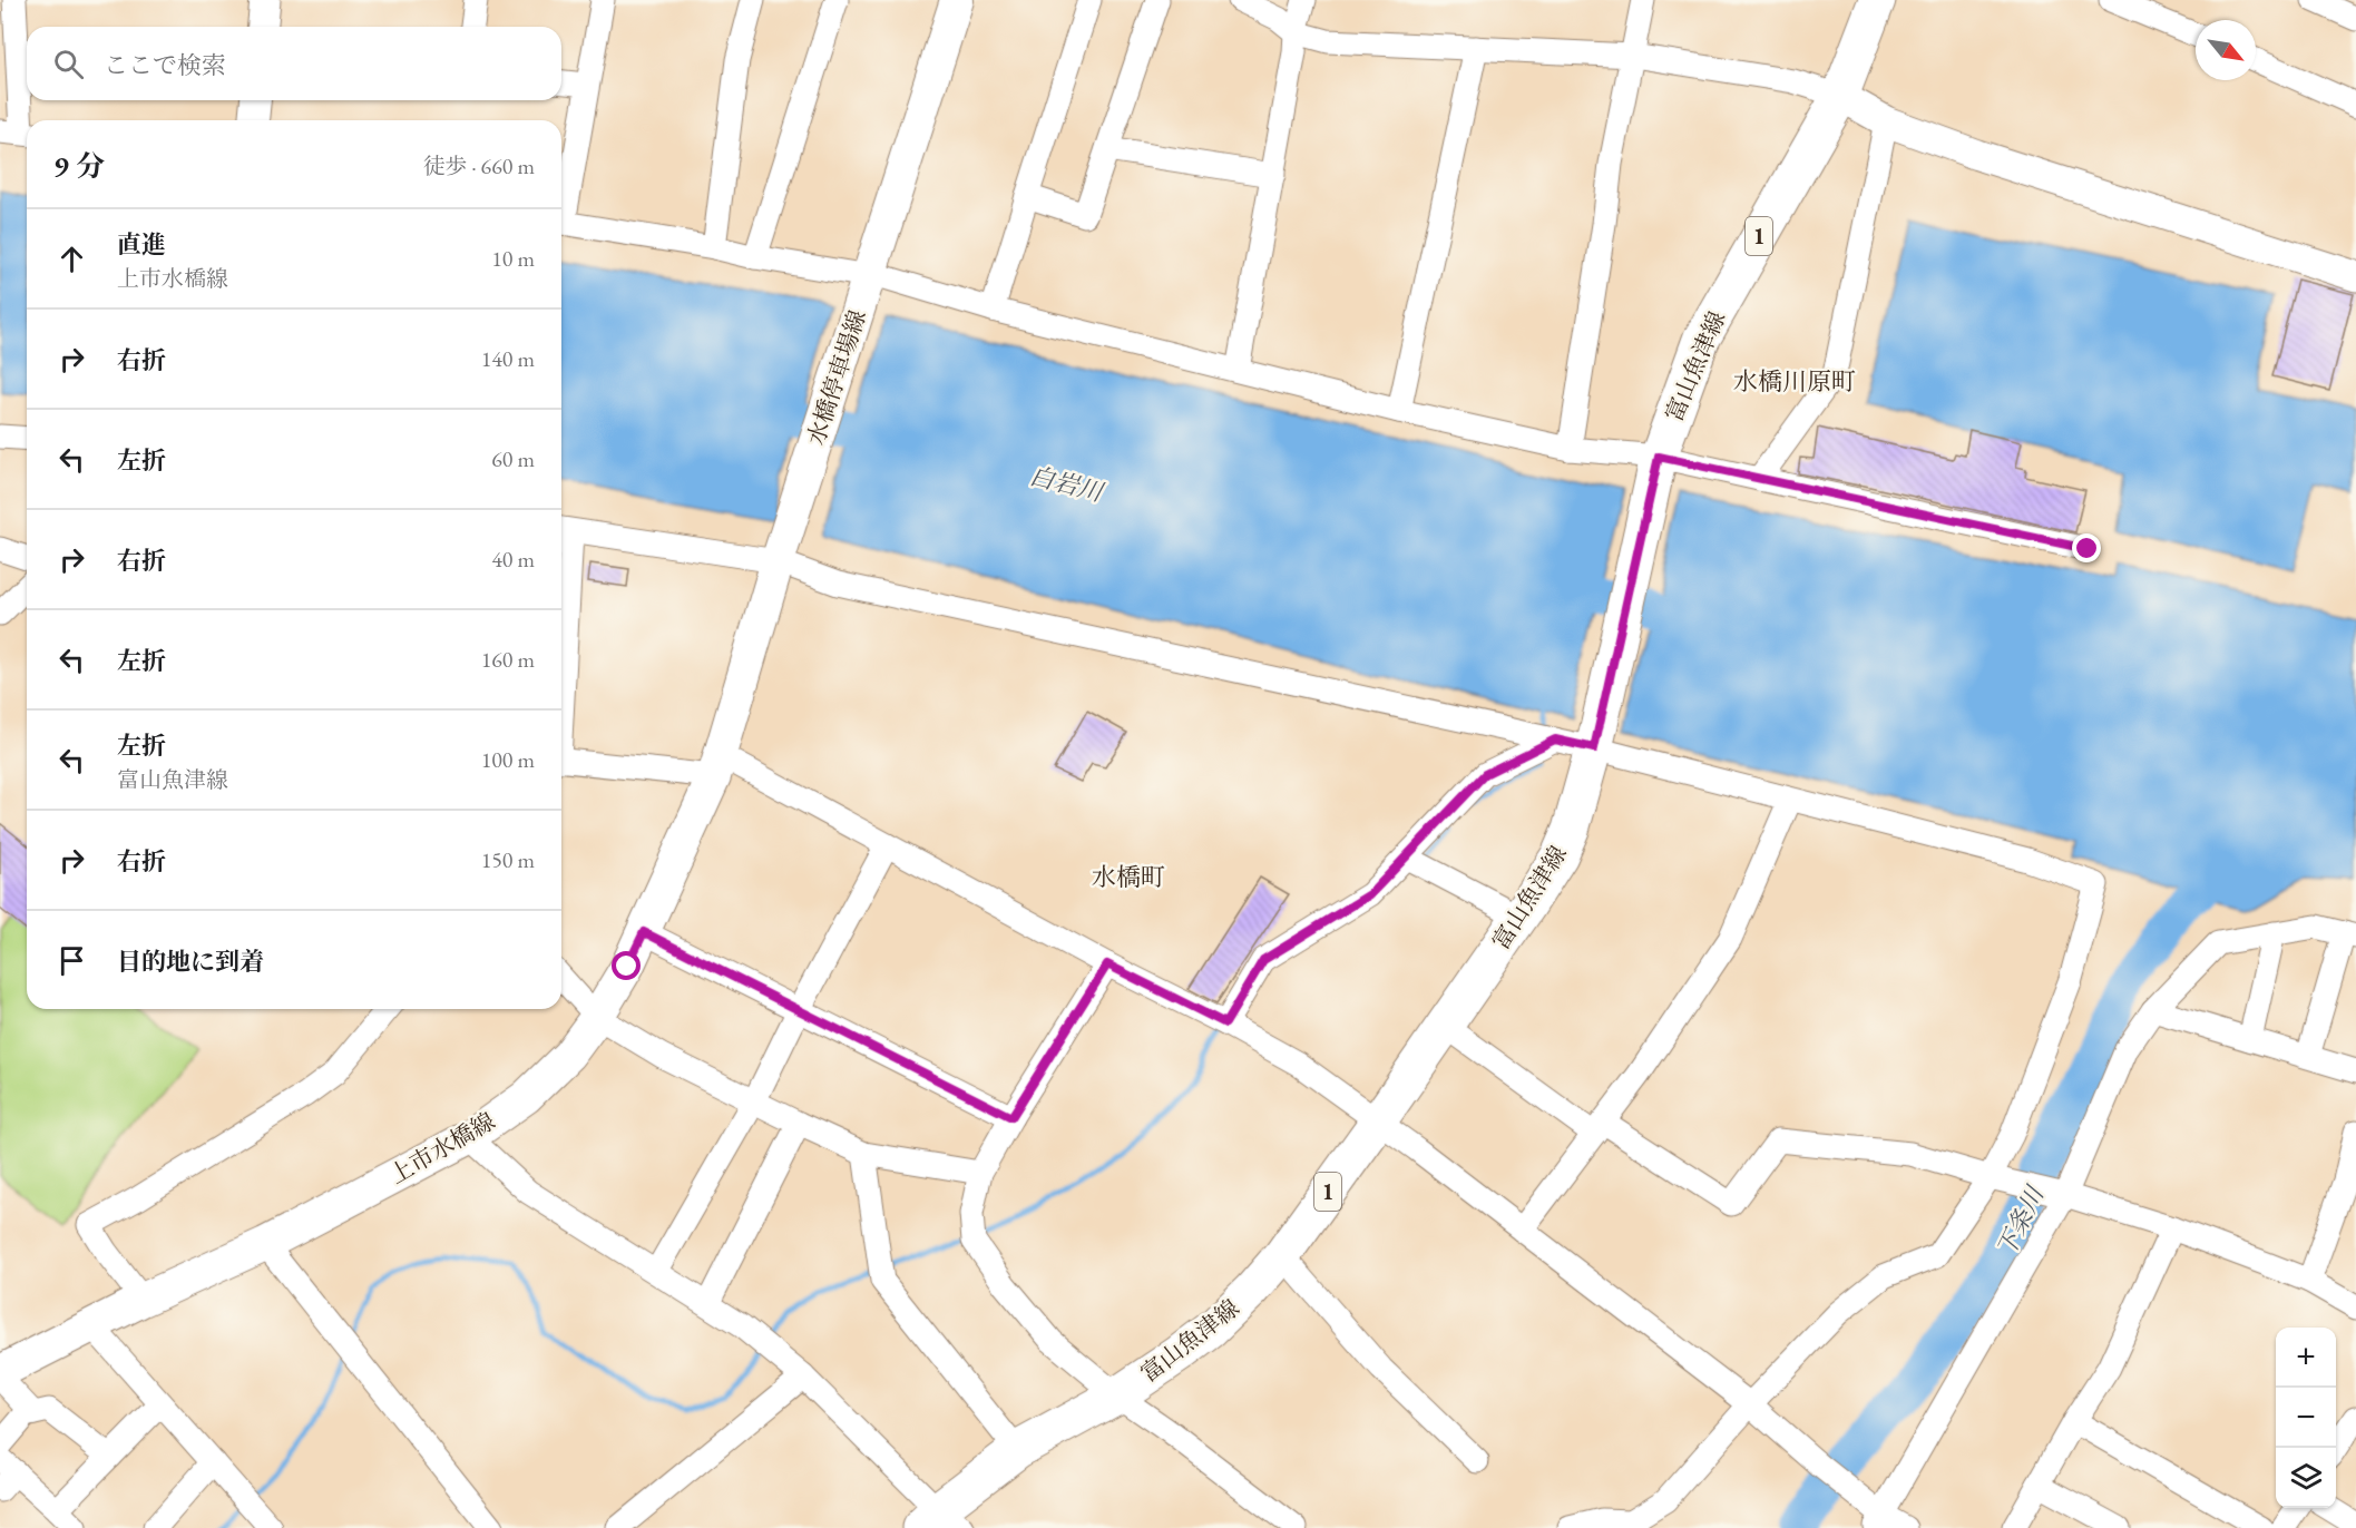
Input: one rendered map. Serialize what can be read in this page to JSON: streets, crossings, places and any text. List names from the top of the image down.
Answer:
{
  "streets": {
    "main road": [
      "1",
      "富山魚津線",
      "水橋停車場線",
      "上市水橋線"
    ]
  },
  "crossings": [
    ["水橋停車場線", "上市水橋線"]
  ],
  "districts": ["水橋川原町", "水橋町"],
  "water": ["白岩川", "下条川"],
  "north": "bottom right",
  "page": {
    "search": "ここで検索",
    "heading": ["9 分", "徒歩 · 660 m"],
    "list": [
      ["直進", "上市水橋線", "10 m"],
      ["右折", "140 m"],
      ["左折", "60 m"],
      ["右折", "40 m"],
      ["左折", "160 m"],
      ["左折", "富山魚津線", "100 m"],
      ["右折", "150 m"],
      "目的地に到着"
    ],
    "map_buttons": ["+", "−"]
  }
}
